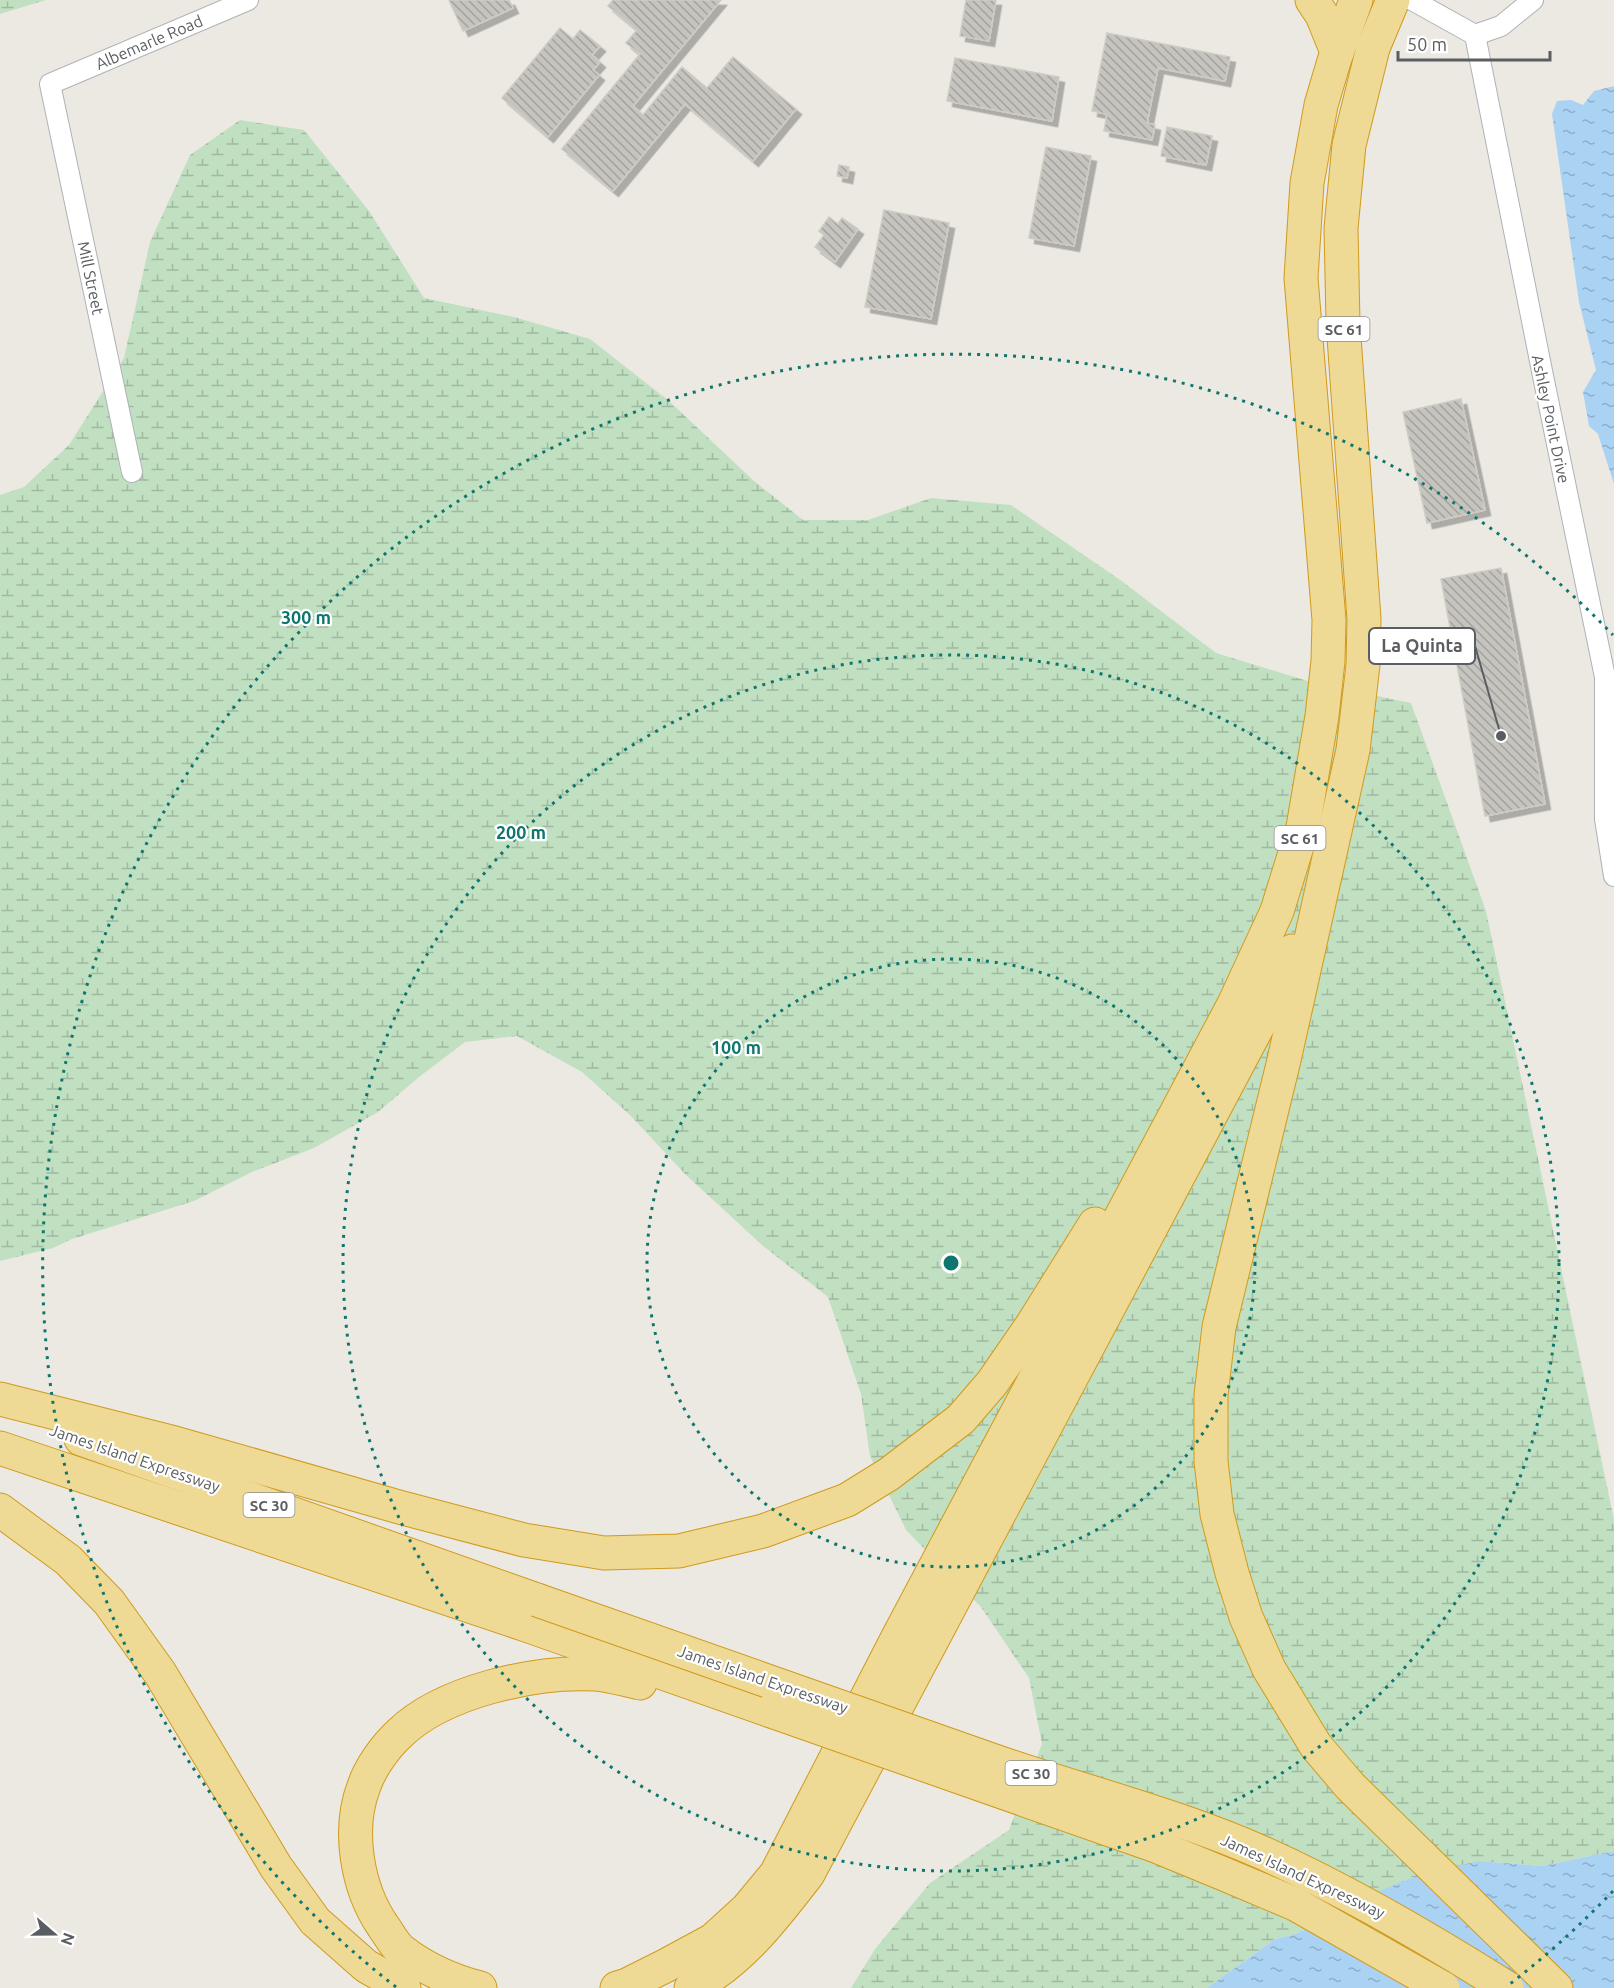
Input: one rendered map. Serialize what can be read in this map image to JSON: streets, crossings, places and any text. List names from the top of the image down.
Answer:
{
  "streets": {
    "highway": ["SC 61", "James Island Expressway", "SC 30"],
    "street": ["Albemarle Road", "Mill Street", "Ashley Point Drive"]
  },
  "crossings": [
    ["Albemarle Road", "Mill Street"]
  ],
  "places": ["La Quinta"],
  "scale_bar": "50 m",
  "north": "right",
  "rings": ["300 m", "200 m", "100 m"]
}
